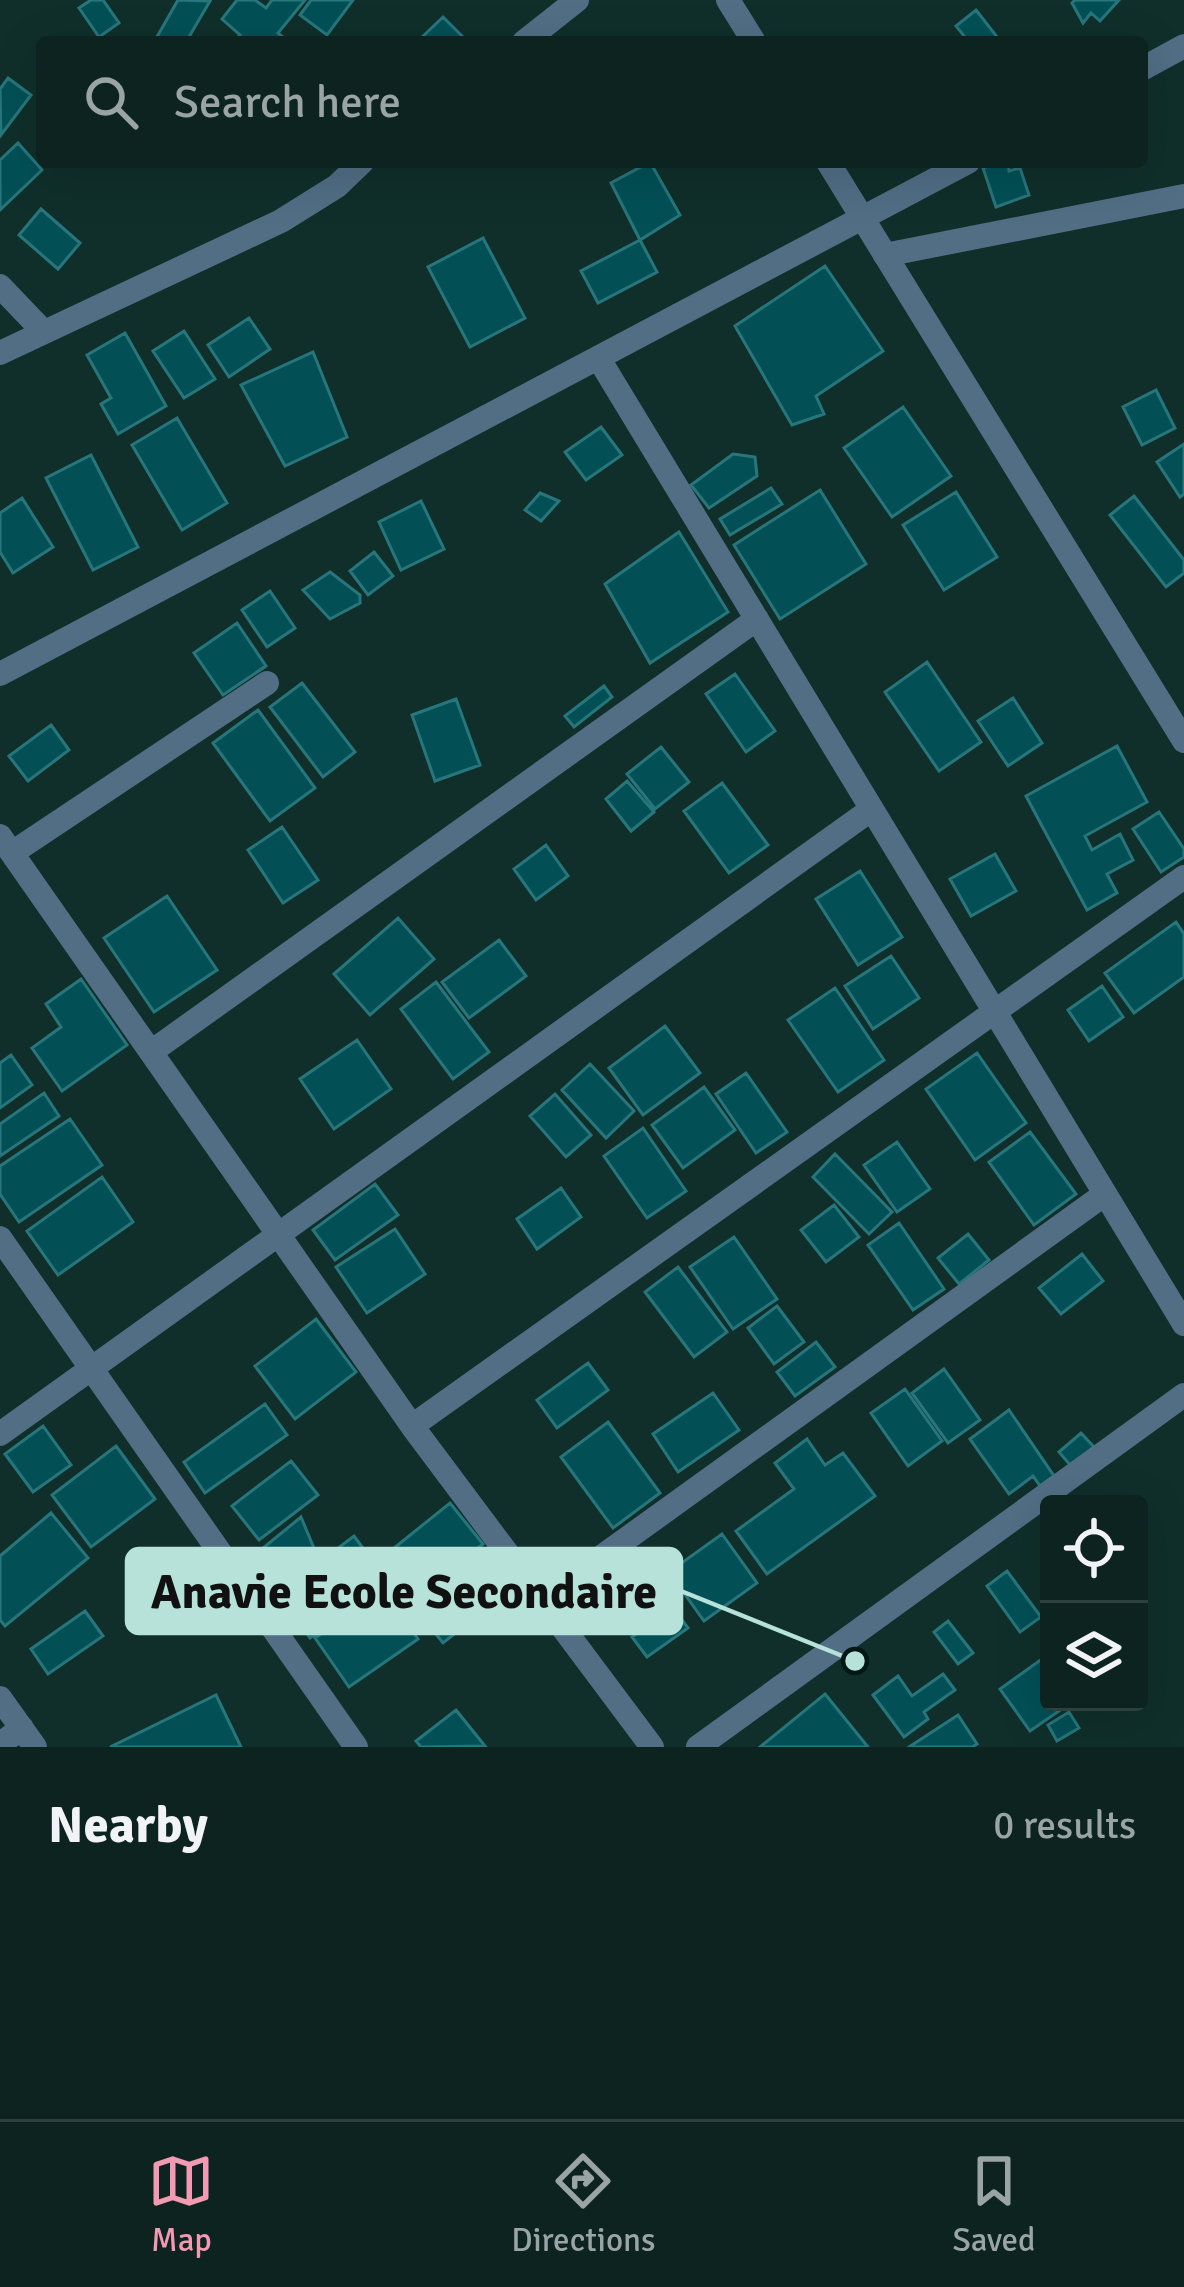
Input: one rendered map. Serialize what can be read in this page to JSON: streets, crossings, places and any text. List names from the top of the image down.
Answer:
{
  "places": ["Anavie Ecole Secondaire"],
  "page": {
    "search": "Search here",
    "heading": ["Nearby", "0 results"],
    "nav": ["Map", "Directions", "Saved"]
  }
}
